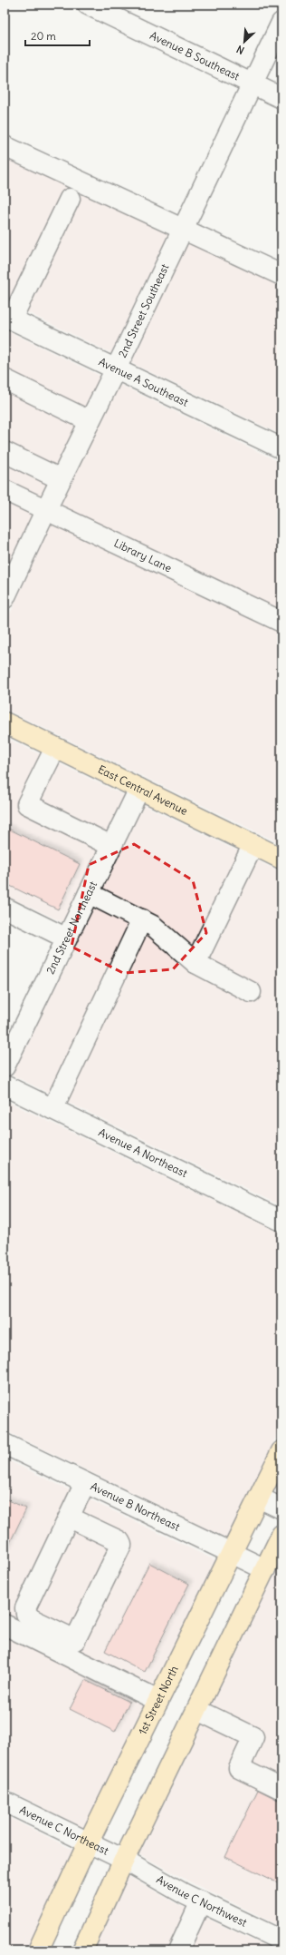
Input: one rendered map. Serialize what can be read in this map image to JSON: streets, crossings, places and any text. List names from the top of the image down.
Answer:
{
  "streets": {
    "main road": ["East Central Avenue", "1st Street North"],
    "street": [
      "Avenue B Southeast",
      "2nd Street Southeast",
      "Avenue A Southeast",
      "Library Lane",
      "2nd Street Northeast",
      "Avenue A Northeast",
      "Avenue B Northeast",
      "Avenue C Northeast",
      "Avenue C Northwest"
    ]
  },
  "crossings": [
    ["Avenue B Southeast", "2nd Street Southeast"],
    ["2nd Street Southeast", "Avenue A Southeast"],
    ["2nd Street Southeast", "Library Lane"],
    ["East Central Avenue", "2nd Street Northeast"],
    ["Avenue B Northeast", "1st Street North"],
    ["1st Street North", "Avenue C Northeast"],
    ["Avenue C Northeast", "Avenue C Northwest"]
  ],
  "scale_bar": "20 m",
  "north": "bottom left"
}
